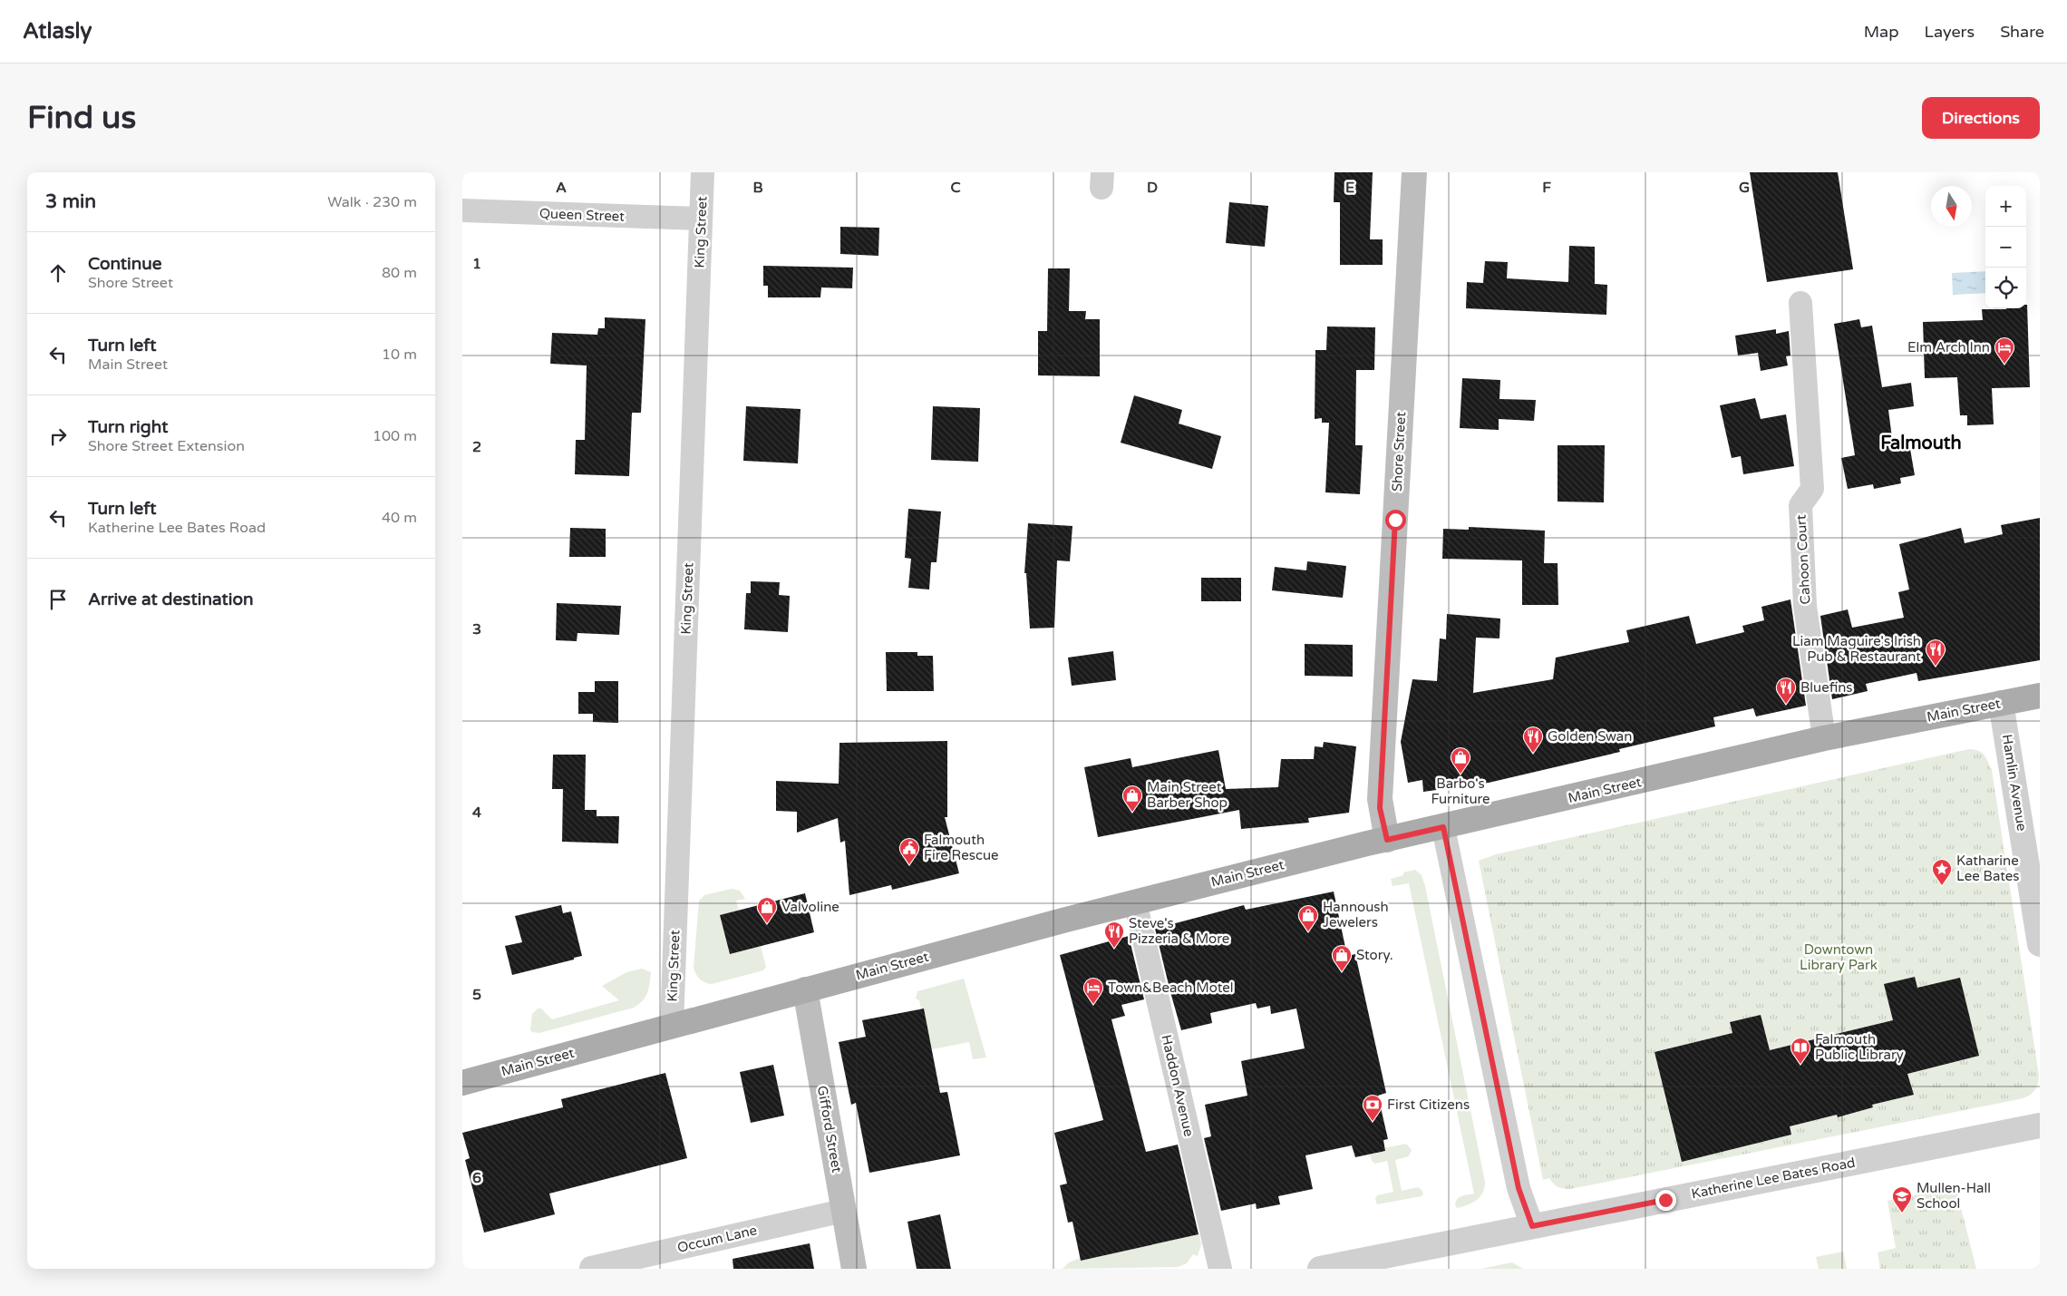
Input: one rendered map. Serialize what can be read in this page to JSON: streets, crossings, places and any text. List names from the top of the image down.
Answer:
{
  "streets": {
    "main road": ["Shore Street", "Main Street", "Gifford Street"],
    "street": [
      "Queen Street",
      "King Street",
      "Cahoon Court",
      "Hamlin Avenue",
      "Haddon Avenue",
      "Katherine Lee Bates Road",
      "Occum Lane"
    ]
  },
  "crossings": [
    ["Queen Street", "King Street"],
    ["King Street", "Main Street"],
    ["Shore Street", "Main Street"],
    ["Cahoon Court", "Main Street"],
    ["Main Street", "Hamlin Avenue"],
    ["Main Street", "Haddon Avenue"],
    ["Main Street", "Gifford Street"],
    ["Gifford Street", "Occum Lane"]
  ],
  "districts": ["Falmouth"],
  "parks": ["Downtown Library Park"],
  "places": {
    "hotel": ["Elm Arch Inn", "Town&Beach Motel"],
    "restaurant": [
      "Liam Maguire's Irish Pub & Restaurant",
      "Bluefins",
      "Golden Swan",
      "Steve's Pizzeria & More"
    ],
    "shop": [
      "Barbo's Furniture",
      "Main Street Barber Shop",
      "Valvoline",
      "Hannoush Jewelers",
      "Story."
    ],
    "public building": ["Falmouth Fire Rescue"],
    "place": ["Katharine Lee Bates"],
    "library": ["Falmouth Public Library"],
    "bank": ["First Citizens"],
    "school or university": ["Mullen-Hall School"]
  },
  "north": "bottom",
  "page": {
    "header": "Atlasly",
    "nav": ["Map", "Layers", "Share"],
    "buttons": "Directions",
    "title": "Find us",
    "heading": ["3 min", "Walk · 230 m"],
    "map_buttons": ["+", "−"],
    "list": [
      ["Continue", "Shore Street", "80 m"],
      ["Turn left", "Main Street", "10 m"],
      ["Turn right", "Shore Street Extension", "100 m"],
      ["Turn left", "Katherine Lee Bates Road", "40 m"],
      "Arrive at destination"
    ]
  },
  "grid": {
    "columns": [
      "A",
      "B",
      "C",
      "D",
      "E",
      "F",
      "G"
    ],
    "rows": [
      "1",
      "2",
      "3",
      "4",
      "5",
      "6"
    ]
  }
}
